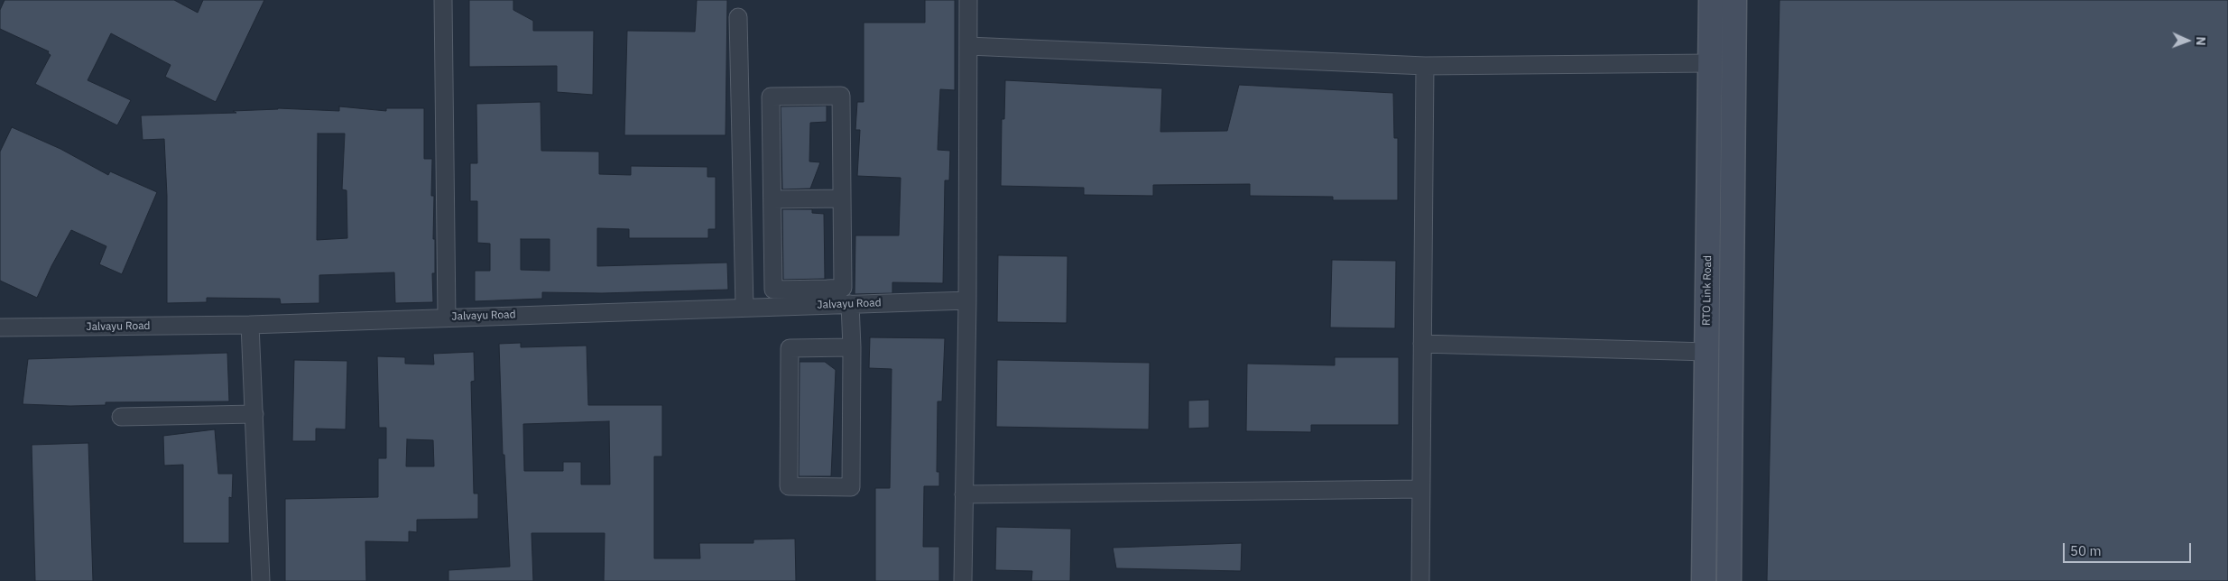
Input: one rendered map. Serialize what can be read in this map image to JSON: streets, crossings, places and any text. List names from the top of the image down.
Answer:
{
  "streets": {
    "main road": ["RTO Link Road"],
    "street": ["Jalvayu Road"]
  },
  "scale_bar": "50 m",
  "north": "right"
}
